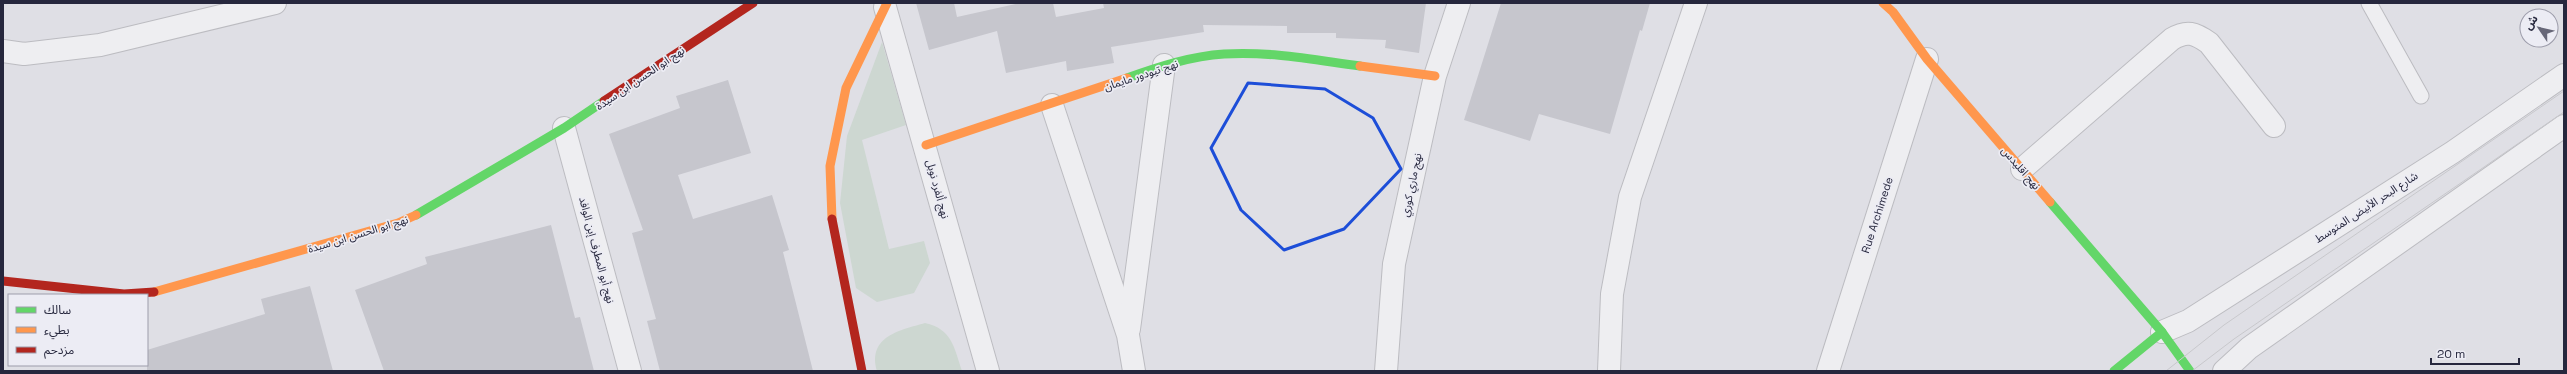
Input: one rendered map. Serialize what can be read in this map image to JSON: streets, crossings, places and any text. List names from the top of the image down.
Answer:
{
  "streets": {
    "street": [
      "نهج تيودور مايمان",
      "نهج ابو الحسن ابن سيدة",
      "نهج اقليدس",
      "نهج ماري كوري",
      "نهج ألفرد نوبل",
      "شارع البحر الأبيض المتوسط",
      "Rue Archimede",
      "نهج أبو المطرف إبن الوافد"
    ]
  },
  "crossings": [
    ["نهج تيودور مايمان", "نهج ماري كوري"],
    ["نهج تيودور مايمان", "نهج ألفرد نوبل"],
    ["نهج ابو الحسن ابن سيدة", "نهج أبو المطرف إبن الوافد"],
    ["نهج اقليدس", "شارع البحر الأبيض المتوسط"],
    ["نهج اقليدس", "Rue Archimede"]
  ],
  "legend": ["سالك", "بطيء", "مزدحم"],
  "scale_bar": "20 m",
  "north": "top left"
}
